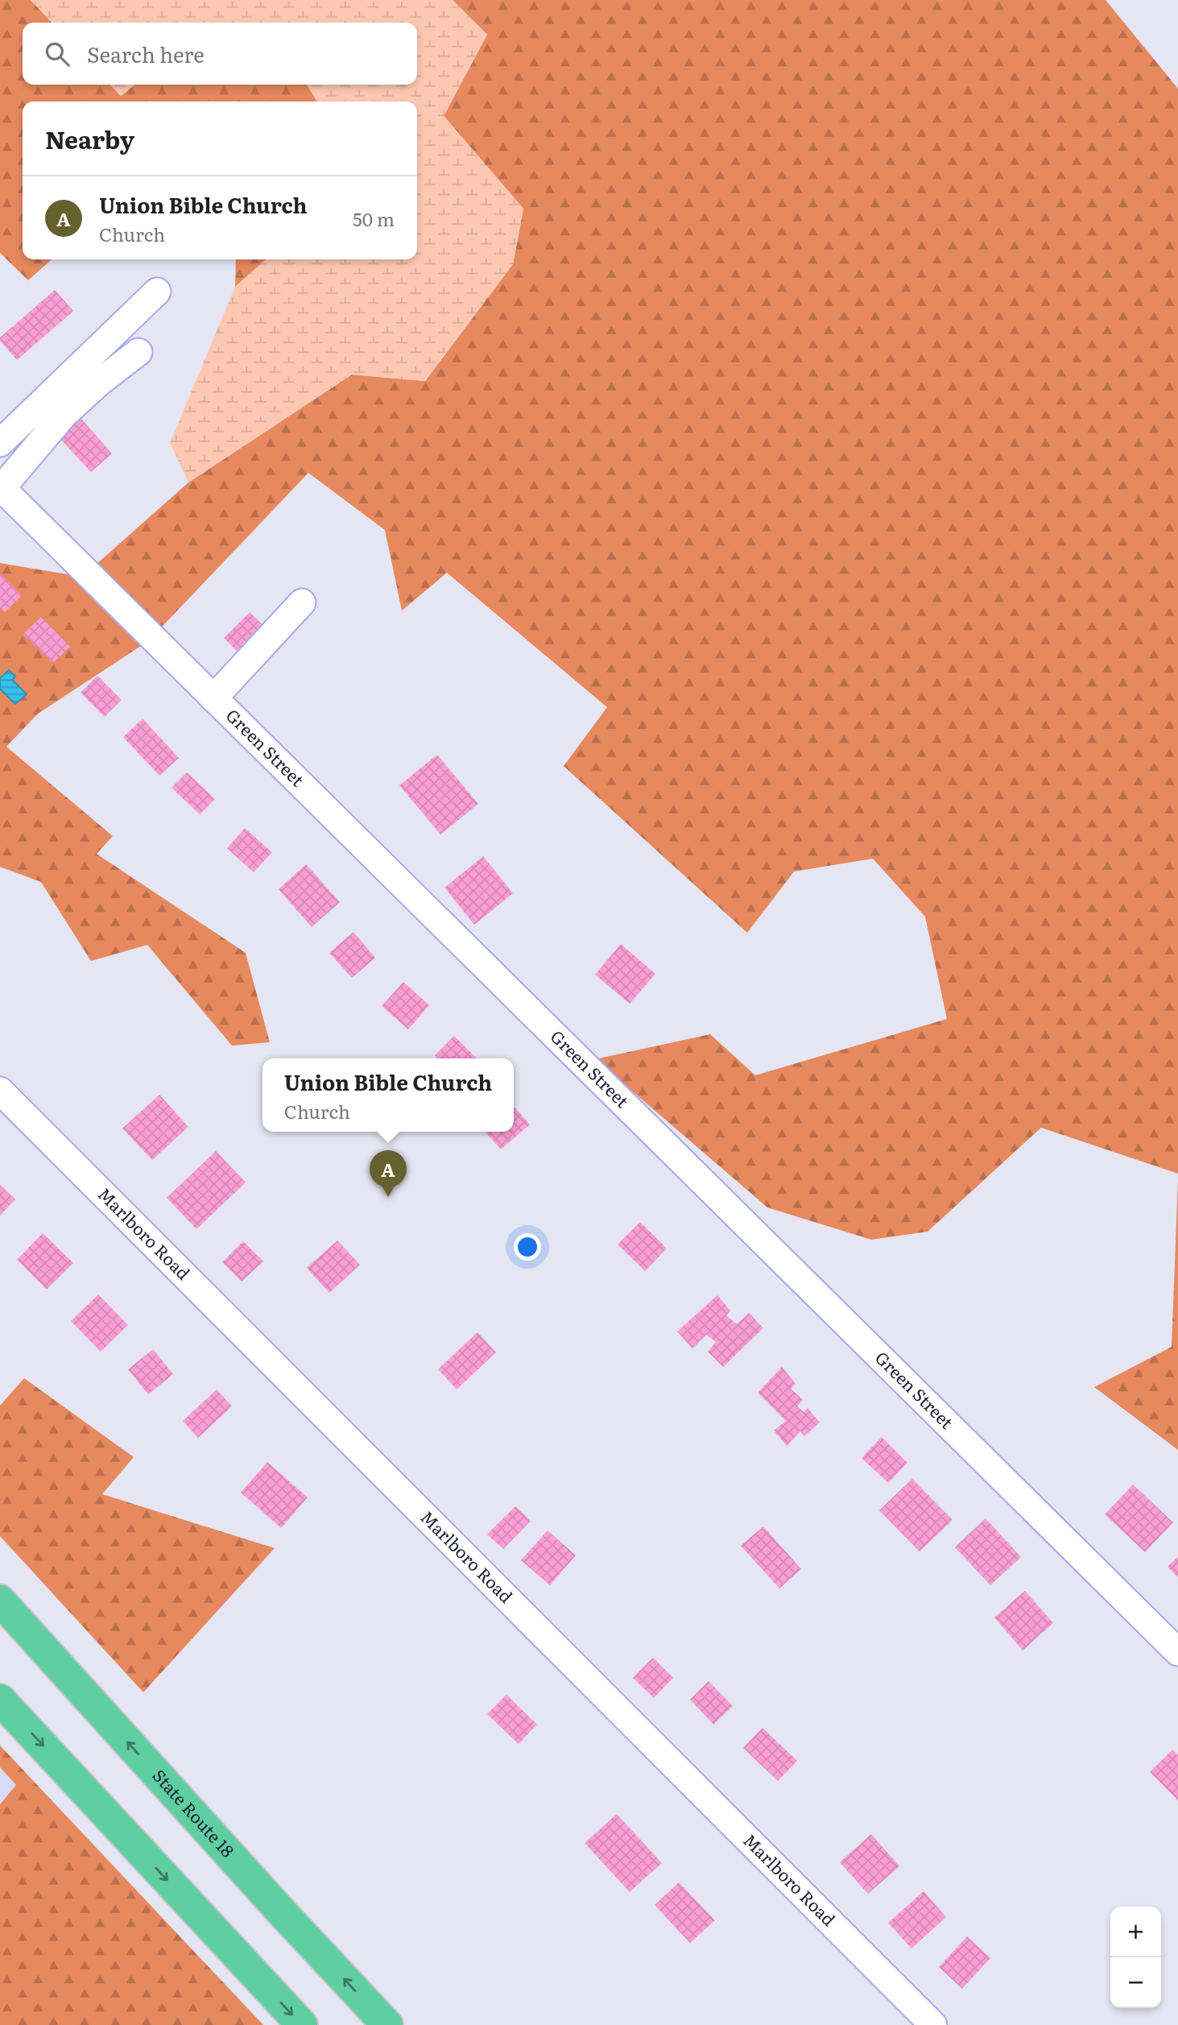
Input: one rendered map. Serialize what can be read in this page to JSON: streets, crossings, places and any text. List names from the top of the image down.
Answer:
{
  "streets": {
    "highway": ["State Route 18"],
    "street": ["Green Street", "Marlboro Road"]
  },
  "page": {
    "search": "Search here",
    "heading": "Nearby",
    "list": [
      {
        "mark": "A",
        "name": "Union Bible Church",
        "note": "Church",
        "value": "50 m"
      }
    ],
    "popup": ["Union Bible Church", "Church"],
    "pins": "A",
    "map_buttons": ["+", "−"]
  }
}
